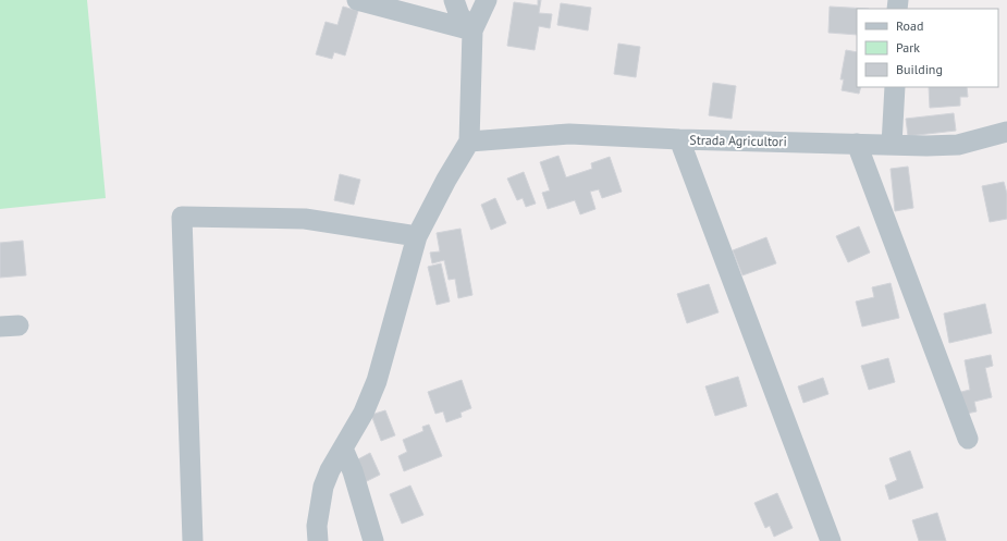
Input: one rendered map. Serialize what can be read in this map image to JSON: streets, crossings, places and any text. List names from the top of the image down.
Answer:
{
  "streets": {
    "street": ["Strada Agricultori"]
  },
  "legend": ["Road", "Park", "Building"]
}
